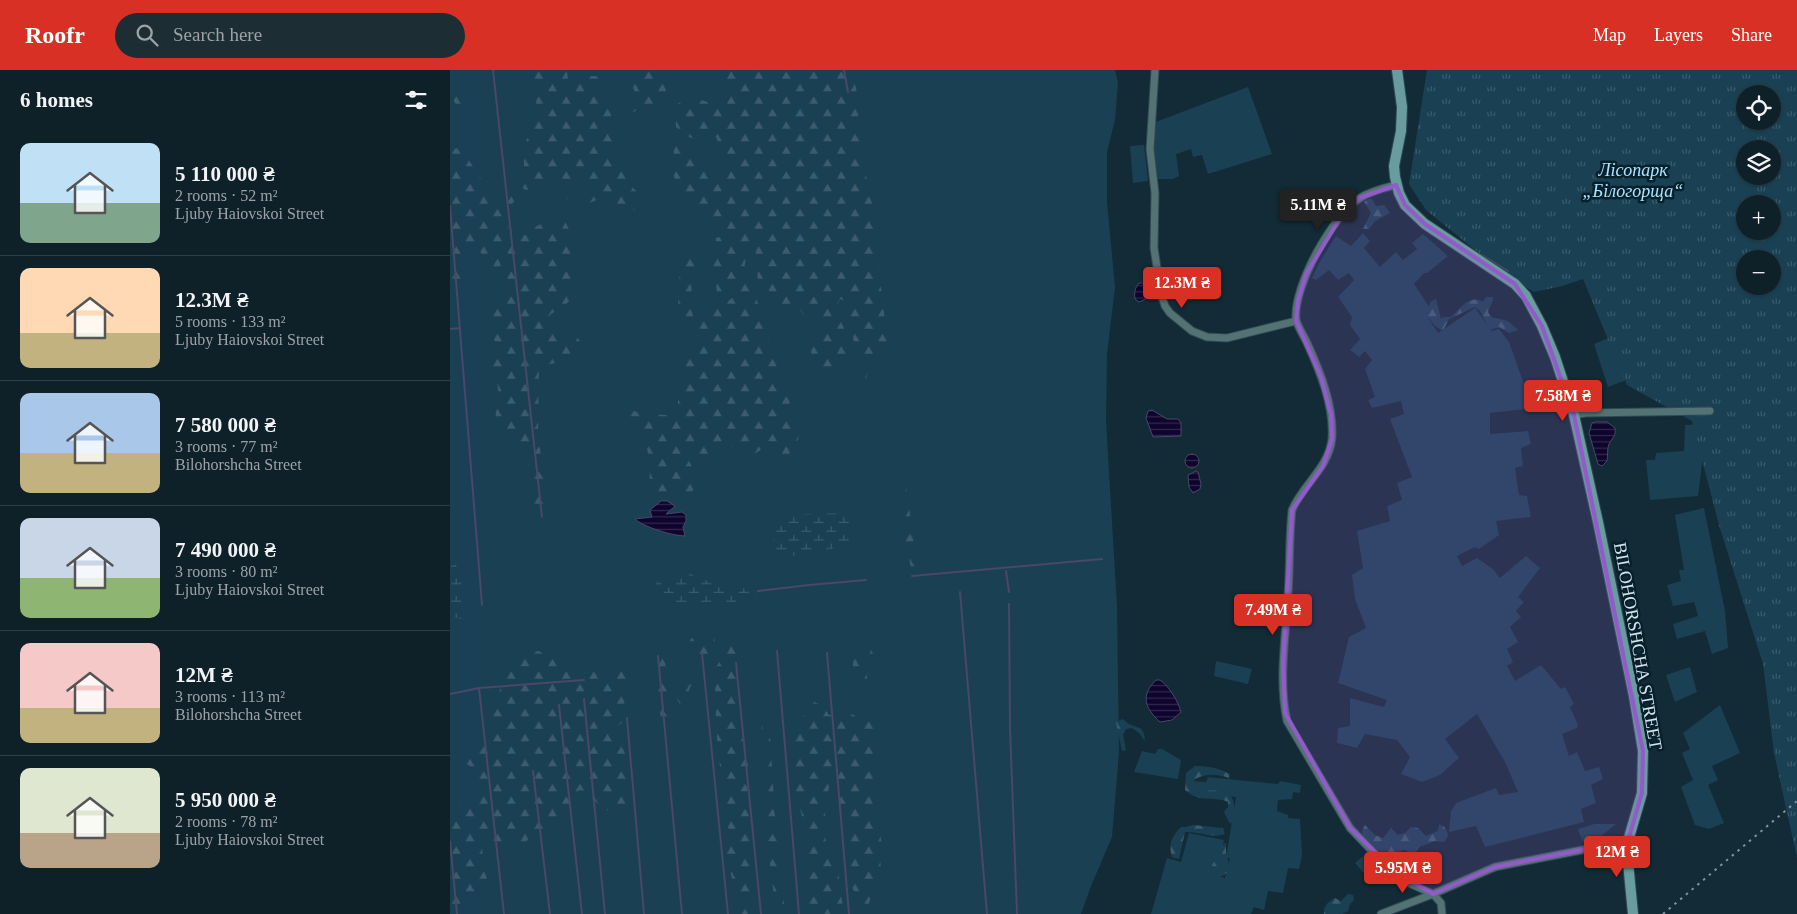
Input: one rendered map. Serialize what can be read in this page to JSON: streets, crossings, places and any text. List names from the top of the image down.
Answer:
{
  "streets": {
    "street": ["BILOHORSHCHA STREET"]
  },
  "parks": ["Лісопарк „Білогорща“"],
  "page": {
    "header": "Roofr",
    "search": "Search here",
    "nav": ["Map", "Layers", "Share"],
    "heading": "6 homes",
    "map_buttons": ["+", "−"],
    "list": [
      {
        "name": "5 110 000 ₴",
        "note": "2 rooms · 52 m² · Ljuby Haiovskoi Street"
      },
      {
        "name": "12.3M ₴",
        "note": "5 rooms · 133 m² · Ljuby Haiovskoi Street"
      },
      {
        "name": "7 580 000 ₴",
        "note": "3 rooms · 77 m² · Bilohorshcha Street"
      },
      {
        "name": "7 490 000 ₴",
        "note": "3 rooms · 80 m² · Ljuby Haiovskoi Street"
      },
      {
        "name": "12M ₴",
        "note": "3 rooms · 113 m² · Bilohorshcha Street"
      },
      {
        "name": "5 950 000 ₴",
        "note": "2 rooms · 78 m² · Ljuby Haiovskoi Street"
      }
    ],
    "price": [
      "5.11M ₴",
      "12.3M ₴",
      "7.58M ₴",
      "7.49M ₴",
      "12M ₴",
      "5.95M ₴"
    ]
  }
}
